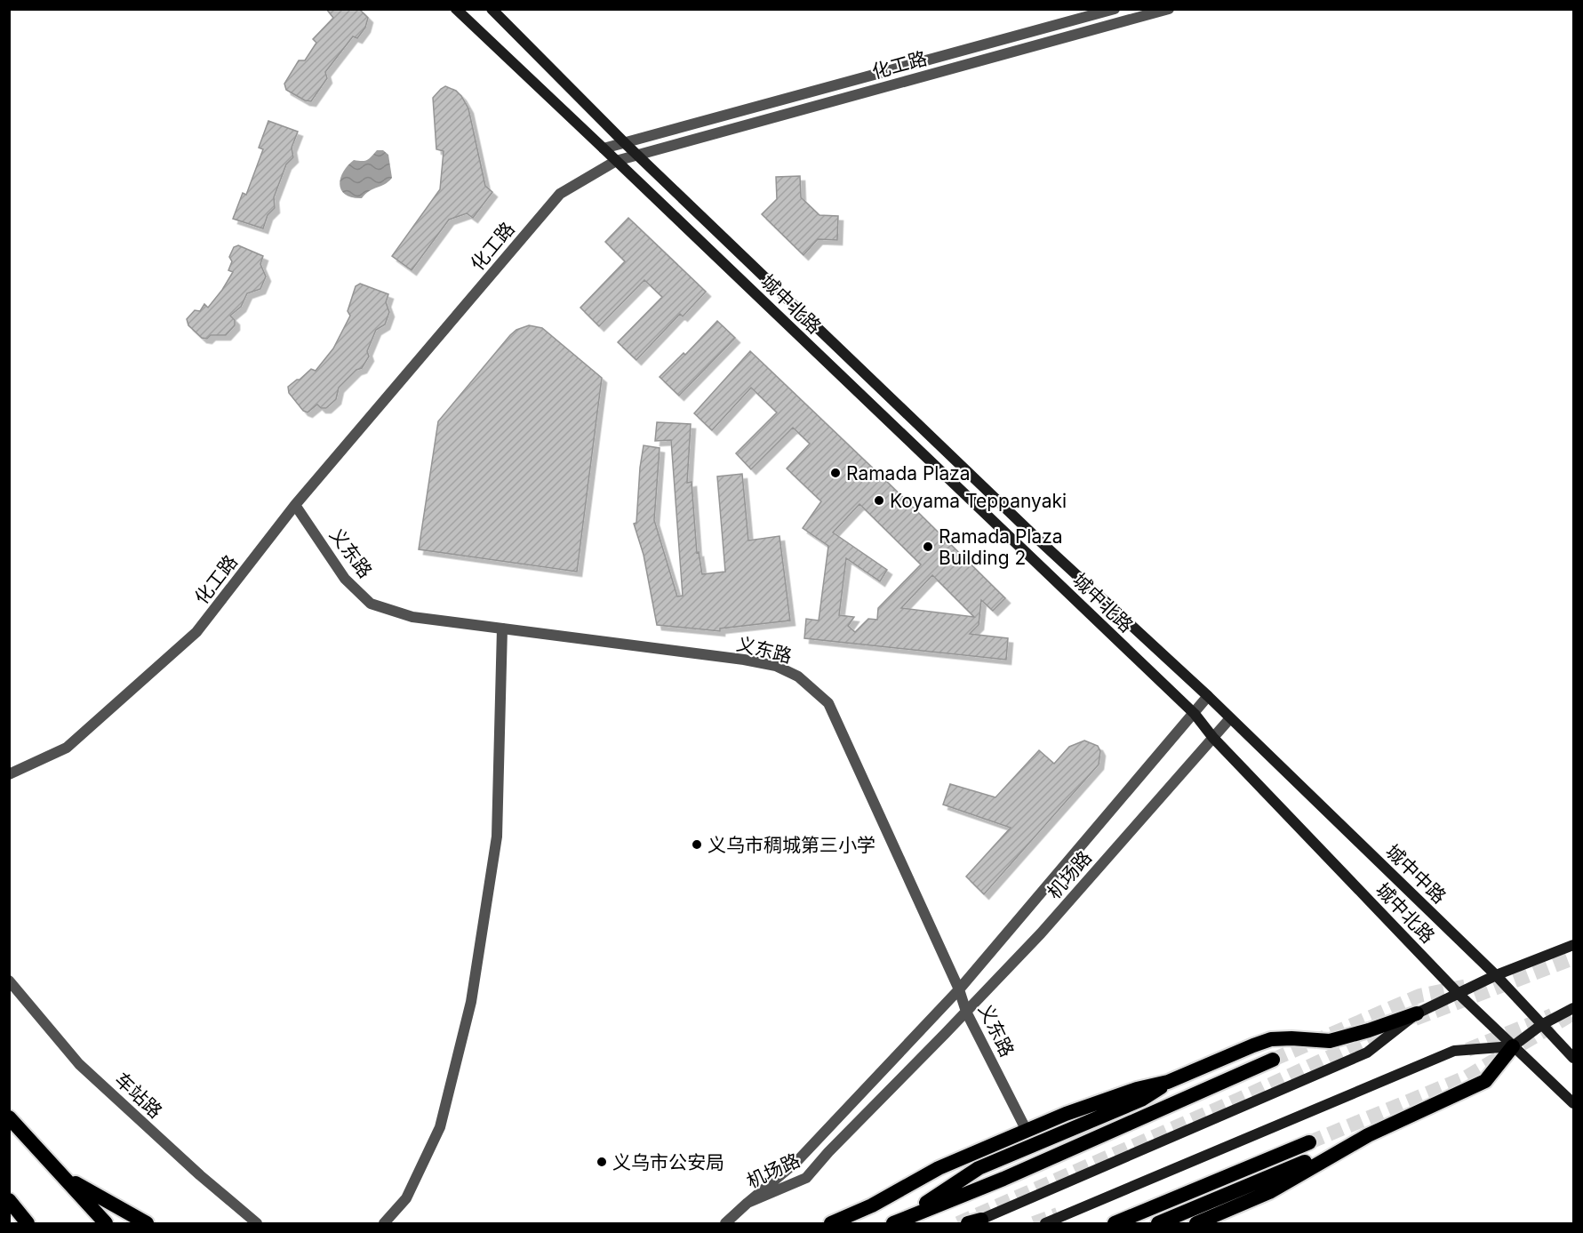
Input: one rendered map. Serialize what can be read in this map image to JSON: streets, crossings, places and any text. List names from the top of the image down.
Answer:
{
  "streets": {
    "main road": ["城中北路", "城中中路"],
    "street": [
      "化工路",
      "义东路",
      "机场路",
      "车站路"
    ]
  },
  "crossings": [
    ["化工路", "城中北路"],
    ["化工路", "义东路"],
    ["城中北路", "城中中路"],
    ["城中北路", "机场路"],
    ["义东路", "机场路"],
    ["城中中路", "机场路"]
  ],
  "places": [
    "Ramada Plaza",
    "Koyama Teppanyaki",
    "Ramada Plaza Building 2",
    "义乌市稠城第三小学",
    "义乌市公安局"
  ]
}
